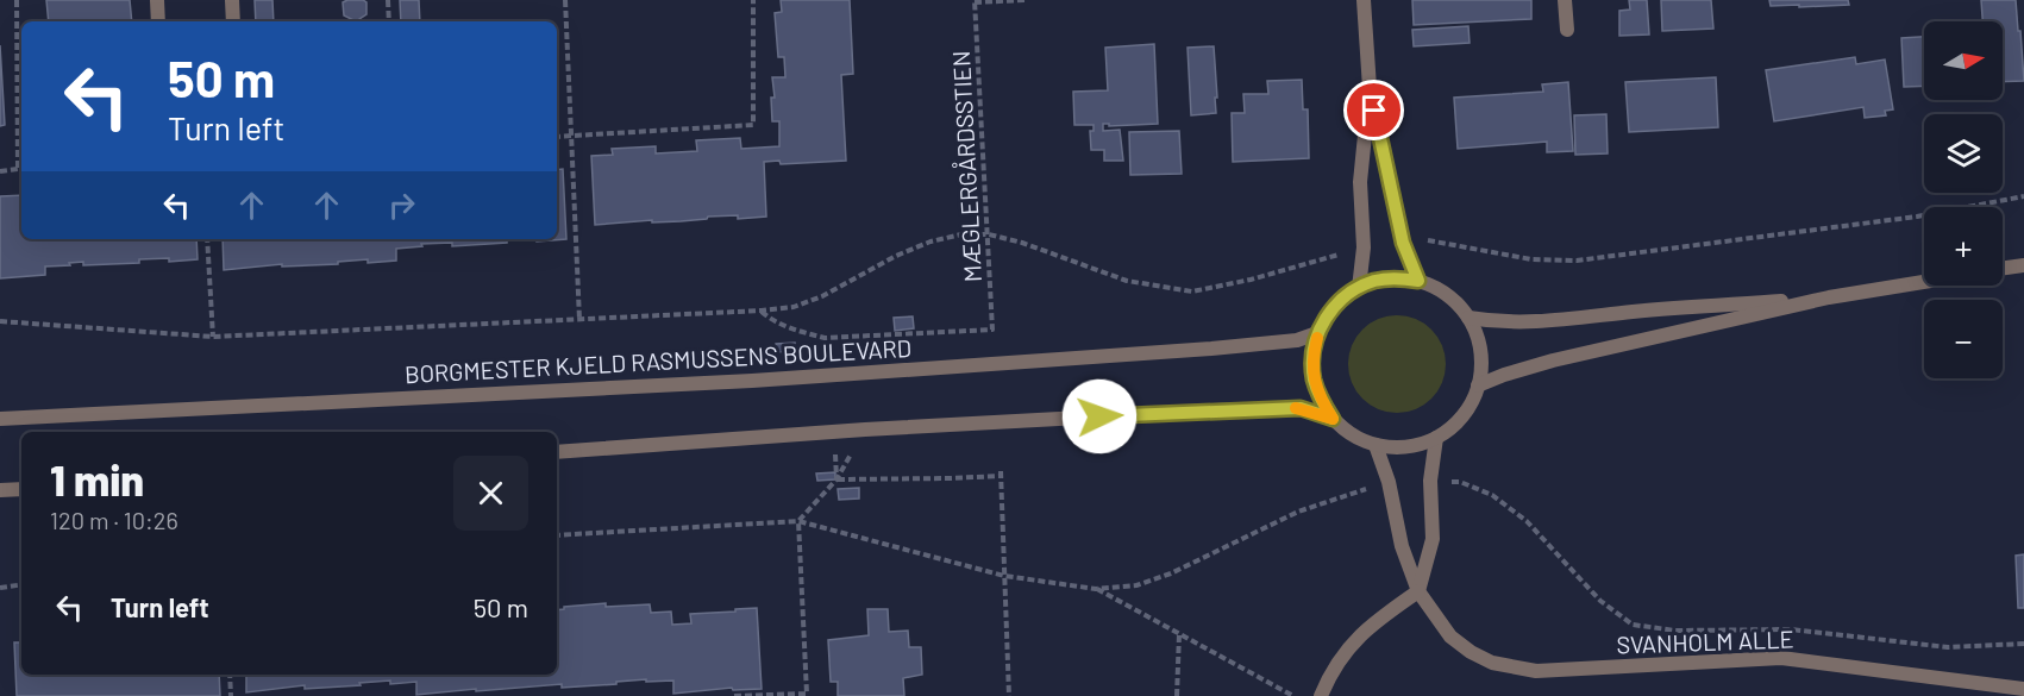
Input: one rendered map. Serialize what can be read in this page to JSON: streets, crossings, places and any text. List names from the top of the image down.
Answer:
{
  "streets": {
    "street": ["BORGMESTER KJELD RASMUSSENS BOULEVARD", "SVANHOLM ALLE"],
    "path": ["MÆGLERGÅRDSSTIEN"]
  },
  "crossings": [
    ["BORGMESTER KJELD RASMUSSENS BOULEVARD", "SVANHOLM ALLE"]
  ],
  "north": "right",
  "page": {
    "map_buttons": ["+", "−"],
    "turn": ["50 m", "Turn left"],
    "heading": ["1 min", "120 m · 10:26"],
    "list": [
      {
        "name": "Turn left",
        "value": "50 m"
      }
    ]
  }
}
